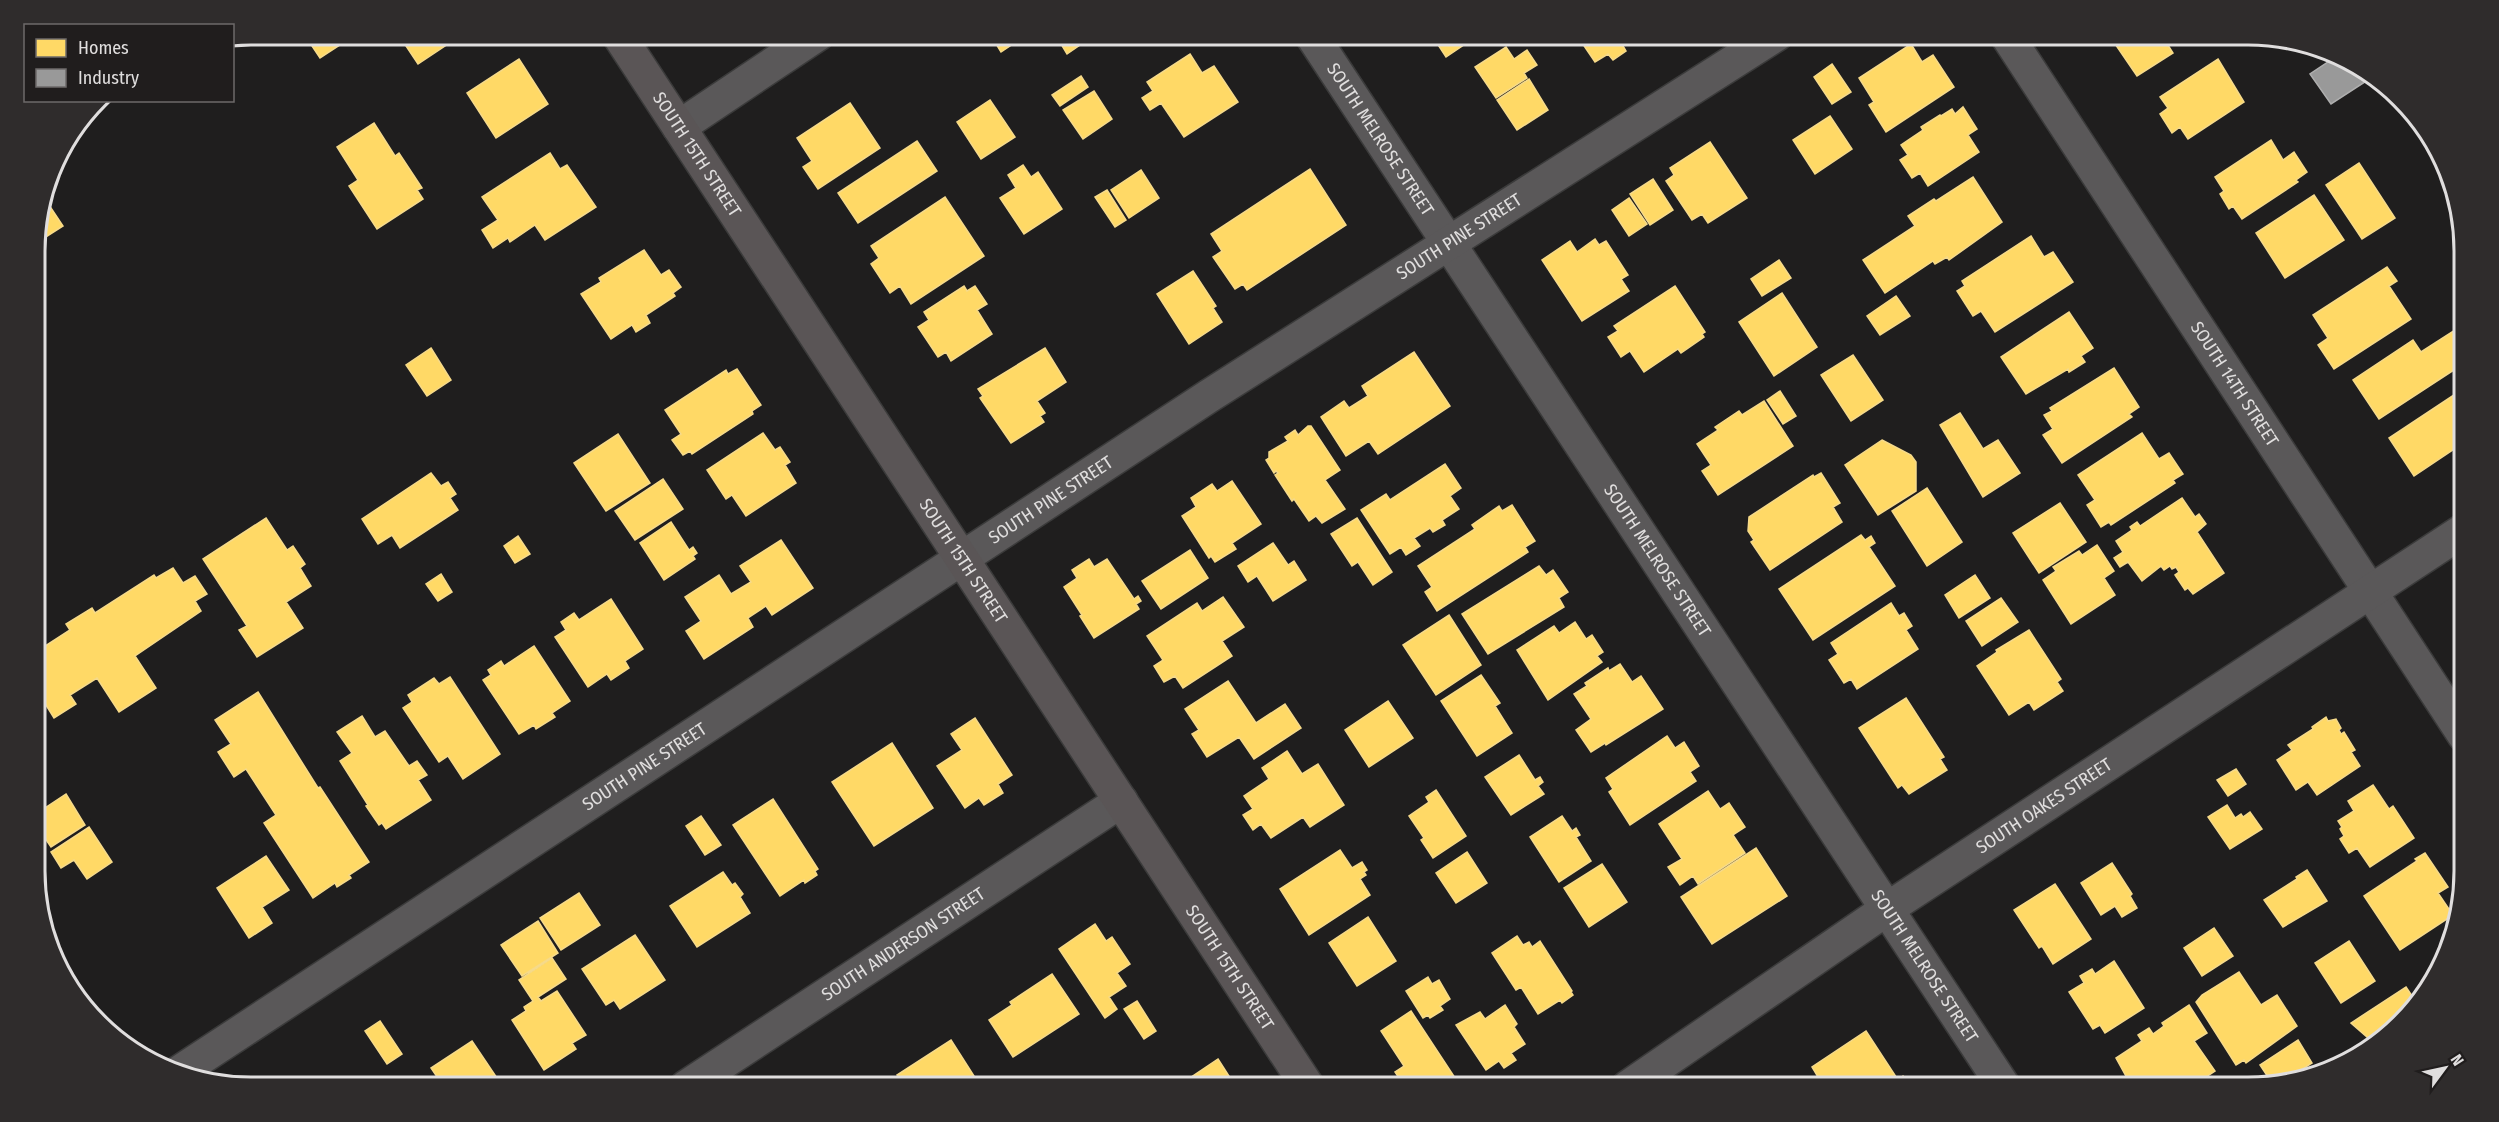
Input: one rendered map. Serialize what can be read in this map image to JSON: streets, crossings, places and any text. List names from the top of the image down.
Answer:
{
  "streets": {
    "street": [
      "SOUTH MELROSE STREET",
      "SOUTH 15TH STREET",
      "SOUTH PINE STREET",
      "SOUTH 14TH STREET",
      "SOUTH OAKES STREET",
      "SOUTH ANDERSON STREET"
    ]
  },
  "crossings": [
    ["SOUTH MELROSE STREET", "SOUTH PINE STREET"],
    ["SOUTH MELROSE STREET", "SOUTH OAKES STREET"],
    ["SOUTH 15TH STREET", "SOUTH PINE STREET"],
    ["SOUTH 15TH STREET", "SOUTH ANDERSON STREET"],
    ["SOUTH 14TH STREET", "SOUTH OAKES STREET"]
  ],
  "legend": ["Homes", "Industry"],
  "north": "top right"
}
